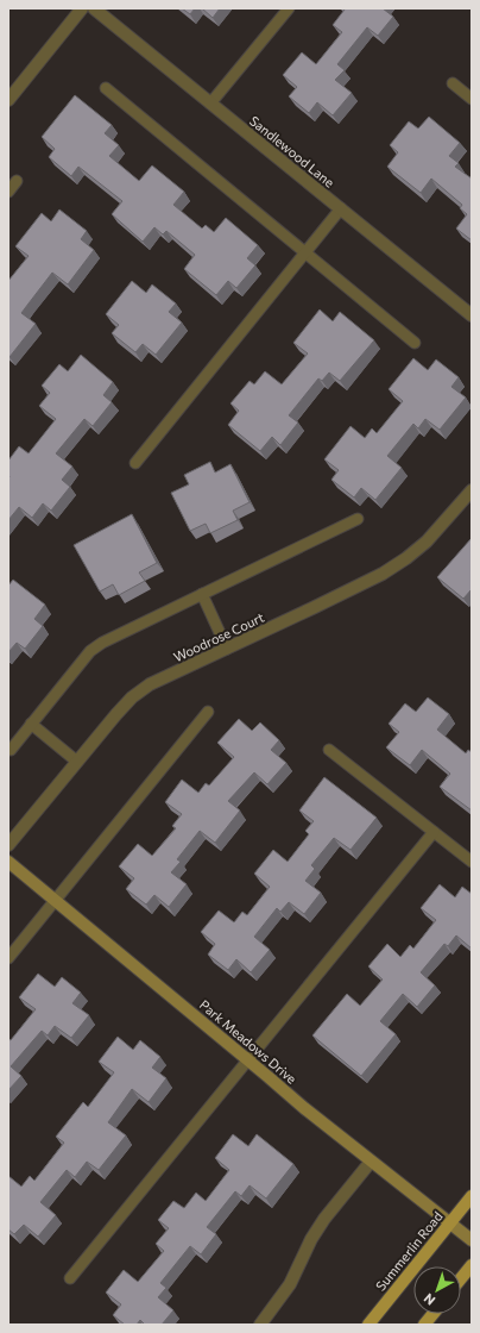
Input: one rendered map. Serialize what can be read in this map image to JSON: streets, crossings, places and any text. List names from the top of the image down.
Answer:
{
  "streets": {
    "main road": ["Summerlin Road"],
    "street": ["Sandlewood Lane", "Woodrose Court", "Park Meadows Drive"]
  },
  "crossings": [
    ["Park Meadows Drive", "Summerlin Road"]
  ],
  "north": "bottom left"
}
